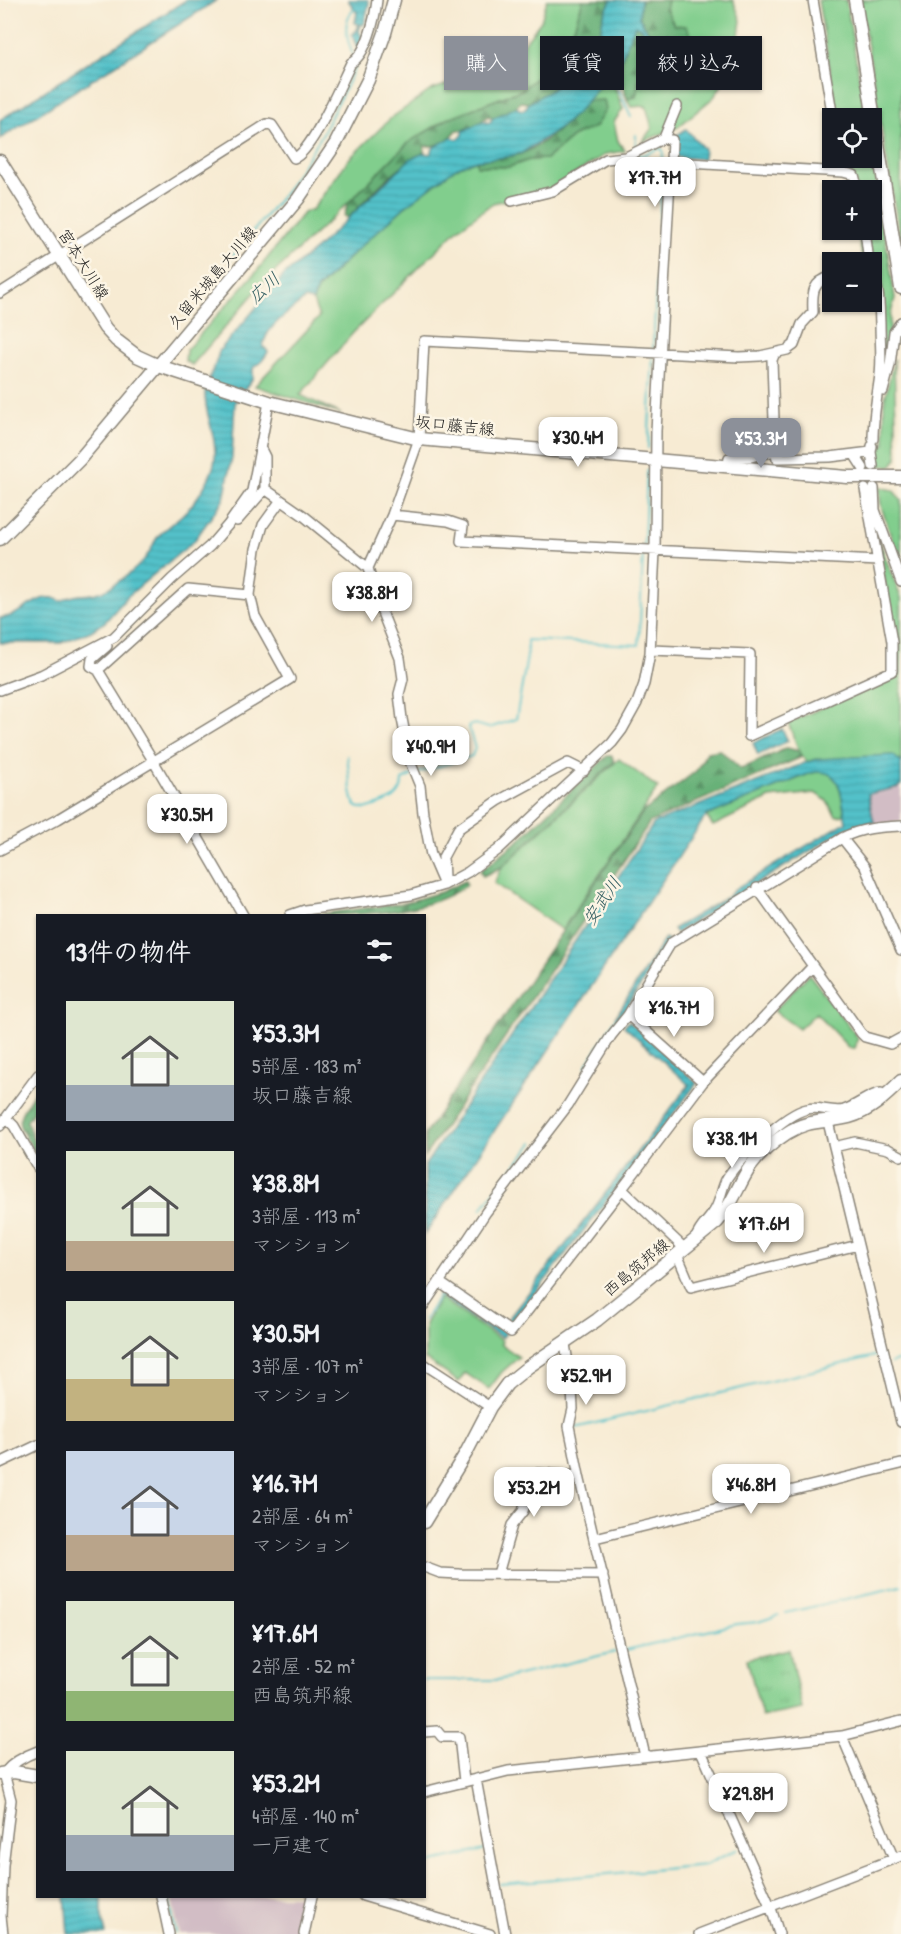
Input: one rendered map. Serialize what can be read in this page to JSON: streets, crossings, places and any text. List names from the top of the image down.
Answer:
{
  "streets": {
    "main road": [
      "宮本大川線",
      "久留米城島大川線",
      "坂口藤吉線",
      "西島筑邦線"
    ]
  },
  "crossings": [
    ["宮本大川線", "久留米城島大川線"],
    ["宮本大川線", "坂口藤吉線"],
    ["久留米城島大川線", "坂口藤吉線"]
  ],
  "water": ["広川", "安武川"],
  "page": {
    "chip": ["購入", "賃貸", "絞り込み"],
    "map_buttons": ["+", "−"],
    "price": [
      "¥17.7M",
      "¥30.4M",
      "¥53.3M",
      "¥38.8M",
      "¥40.9M",
      "¥30.5M",
      "¥16.7M",
      "¥38.1M",
      "¥17.6M",
      "¥52.9M",
      "¥46.8M",
      "¥53.2M",
      "¥29.8M"
    ],
    "heading": "13件の物件",
    "list": [
      {
        "name": "¥53.3M",
        "note": "5部屋 · 183 m² · 坂口藤吉線"
      },
      {
        "name": "¥38.8M",
        "note": "3部屋 · 113 m² · マンション"
      },
      {
        "name": "¥30.5M",
        "note": "3部屋 · 107 m² · マンション"
      },
      {
        "name": "¥16.7M",
        "note": "2部屋 · 64 m² · マンション"
      },
      {
        "name": "¥17.6M",
        "note": "2部屋 · 52 m² · 西島筑邦線"
      },
      {
        "name": "¥53.2M",
        "note": "4部屋 · 140 m² · 一戸建て"
      }
    ]
  }
}
